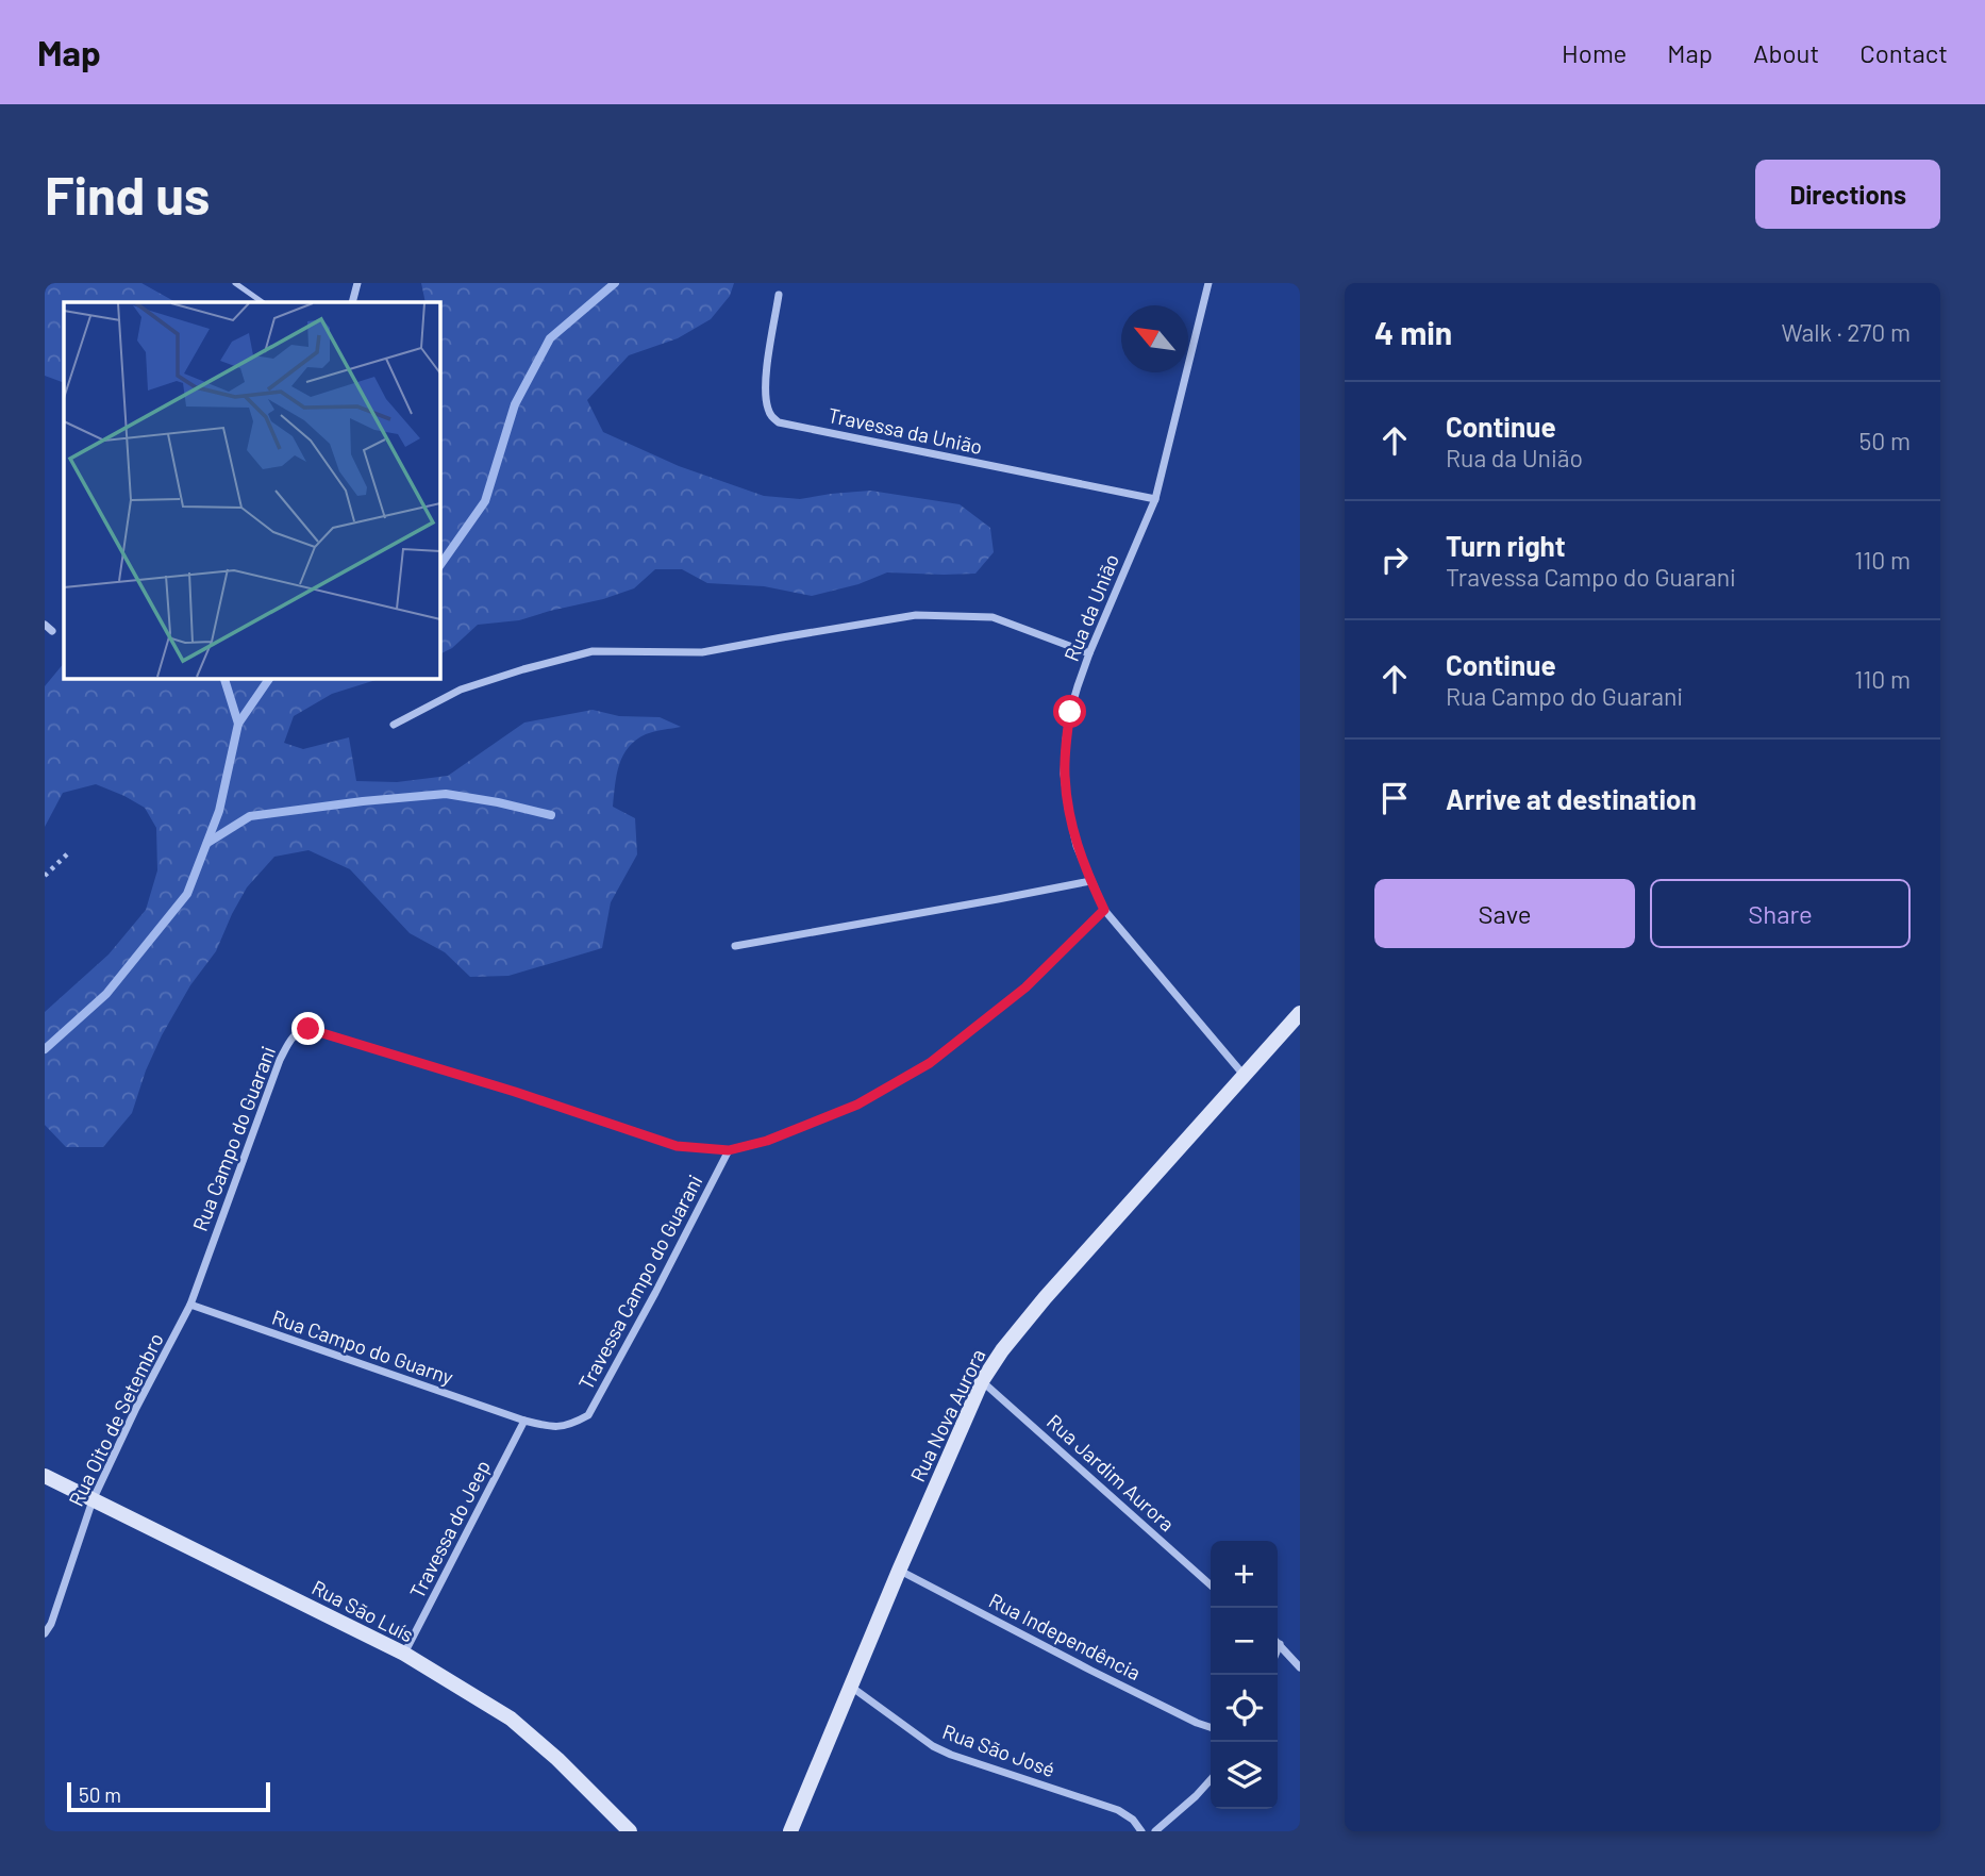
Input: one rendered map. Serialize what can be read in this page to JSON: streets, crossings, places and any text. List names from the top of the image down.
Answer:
{
  "streets": {
    "street": [
      "Travessa da União",
      "Rua da União",
      "Rua Campo do Guarani",
      "Travessa Campo do Guarani",
      "Rua Campo do Guarny",
      "Rua Nova Aurora",
      "Rua Oito de Setembro",
      "Rua Jardim Aurora",
      "Travessa do Jeep",
      "Rua São Luís",
      "Rua Independência",
      "Rua São José"
    ]
  },
  "crossings": [
    ["Travessa da União", "Rua da União"],
    ["Rua da União", "Rua Nova Aurora"],
    ["Rua Campo do Guarani", "Travessa Campo do Guarani"],
    ["Rua Campo do Guarani", "Rua Campo do Guarny"],
    ["Rua Campo do Guarani", "Rua Oito de Setembro"],
    ["Travessa Campo do Guarani", "Rua Campo do Guarny"],
    ["Travessa Campo do Guarani", "Travessa do Jeep"],
    ["Rua Campo do Guarny", "Rua Oito de Setembro"],
    ["Rua Campo do Guarny", "Travessa do Jeep"],
    ["Rua Nova Aurora", "Rua Jardim Aurora"],
    ["Rua Nova Aurora", "Rua Independência"],
    ["Rua Nova Aurora", "Rua São José"],
    ["Rua Oito de Setembro", "Rua São Luís"],
    ["Travessa do Jeep", "Rua São Luís"]
  ],
  "scale_bar": "50 m",
  "north": "top left",
  "page": {
    "header": "Map",
    "nav": [
      "Home",
      "Map",
      "About",
      "Contact"
    ],
    "buttons": [
      "Directions",
      ["Save", "Share"]
    ],
    "title": "Find us",
    "heading": ["4 min", "Walk · 270 m"],
    "list": [
      ["Continue", "Rua da União", "50 m"],
      ["Turn right", "Travessa Campo do Guarani", "110 m"],
      ["Continue", "Rua Campo do Guarani", "110 m"],
      "Arrive at destination"
    ],
    "map_buttons": ["+", "−"],
    "scale": "50 m"
  }
}
